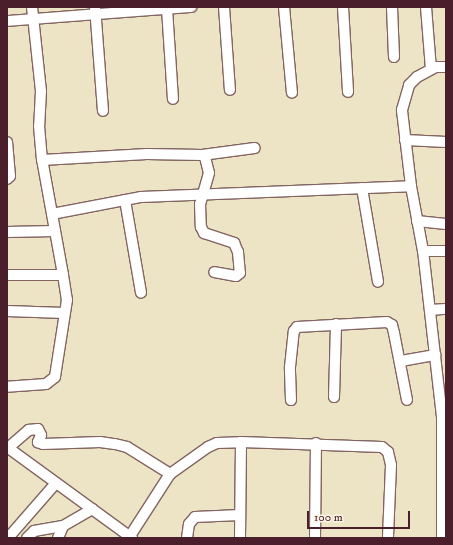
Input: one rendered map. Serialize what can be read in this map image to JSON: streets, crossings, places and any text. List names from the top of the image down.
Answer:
{
  "scale_bar": "100 m"
}
